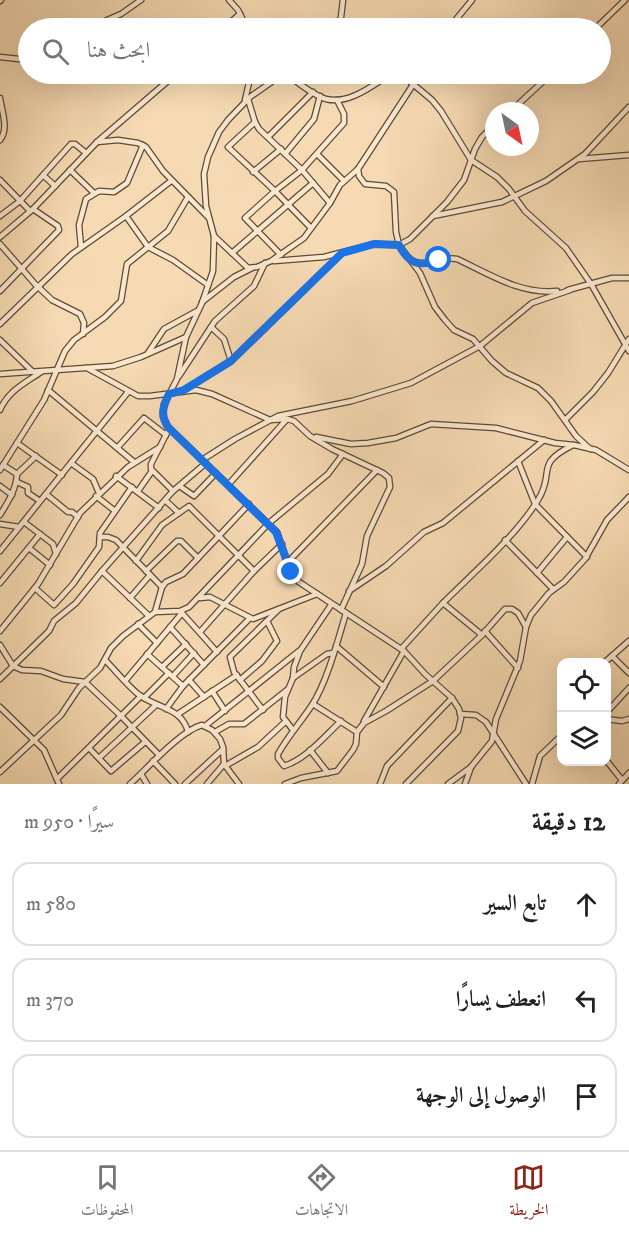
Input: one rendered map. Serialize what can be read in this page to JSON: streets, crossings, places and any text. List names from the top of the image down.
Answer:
{
  "north": "bottom right",
  "page": {
    "search": "ابحث هنا",
    "heading": ["12 دقيقة", "سيرًا · 950 m"],
    "list": [
      ["تابع السير", "580 m"],
      ["انعطف يسارًا", "370 m"],
      "الوصول إلى الوجهة"
    ],
    "nav": ["الخريطة", "الاتجاهات", "المحفوظات"]
  }
}
